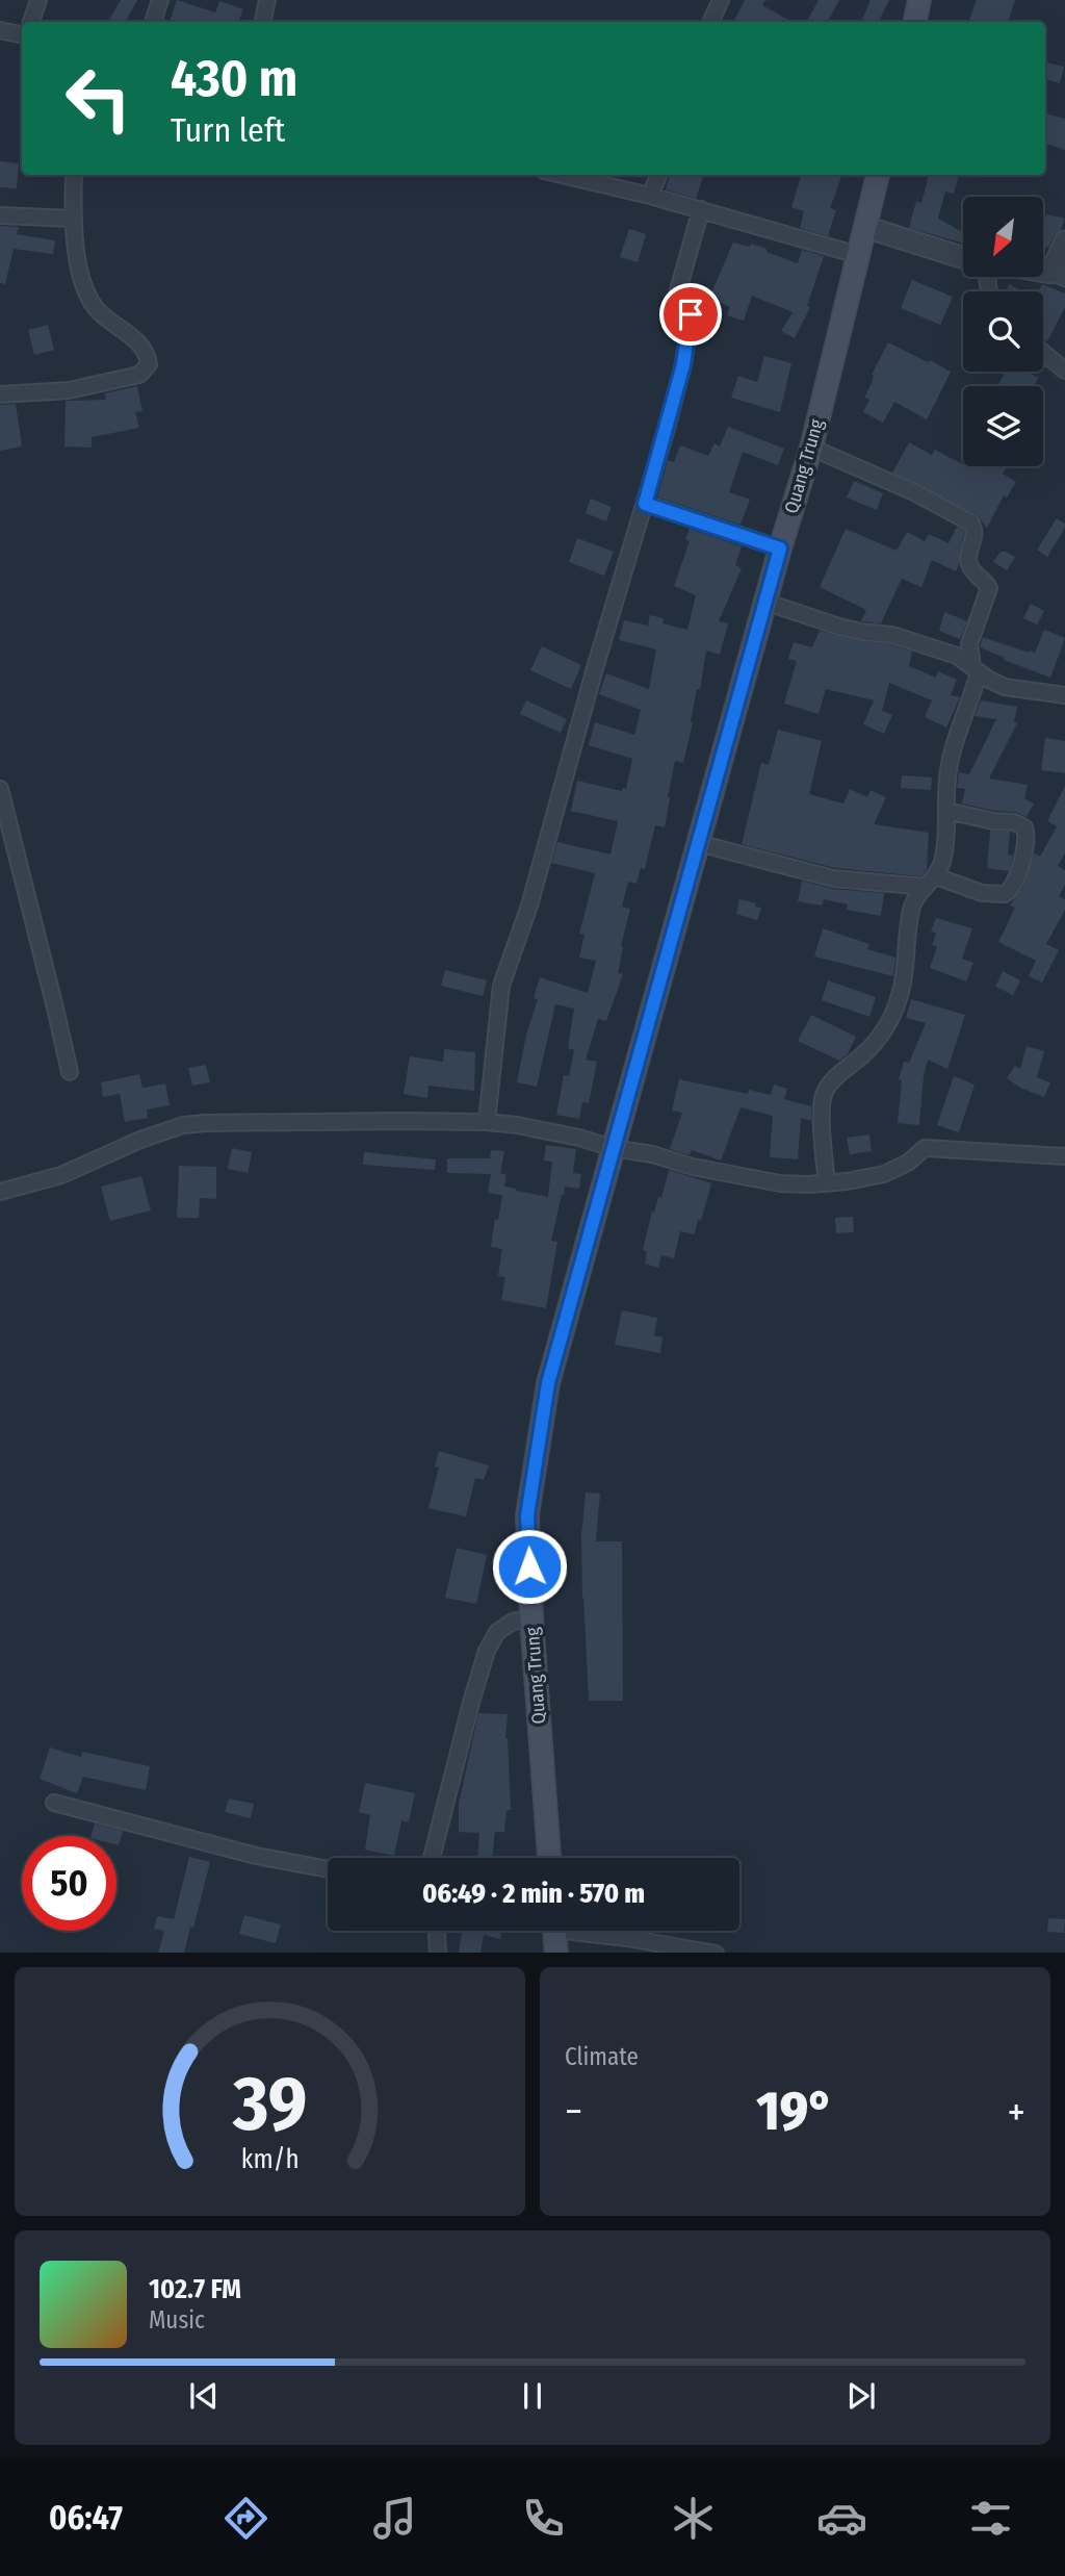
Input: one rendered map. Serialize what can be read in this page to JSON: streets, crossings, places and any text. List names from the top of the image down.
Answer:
{
  "streets": {
    "main road": ["Quang Trung"]
  },
  "north": "bottom left",
  "page": {
    "turn": ["430 m", "Turn left"],
    "limit": "50",
    "trip": "06:49 · 2 min · 570 m",
    "tile": "Climate",
    "heat": ["−", "19°", "+"],
    "song": ["102.7 FM", "Music"],
    "tabs": "06:47",
    "gauge": ["39", "km/h"]
  }
}
